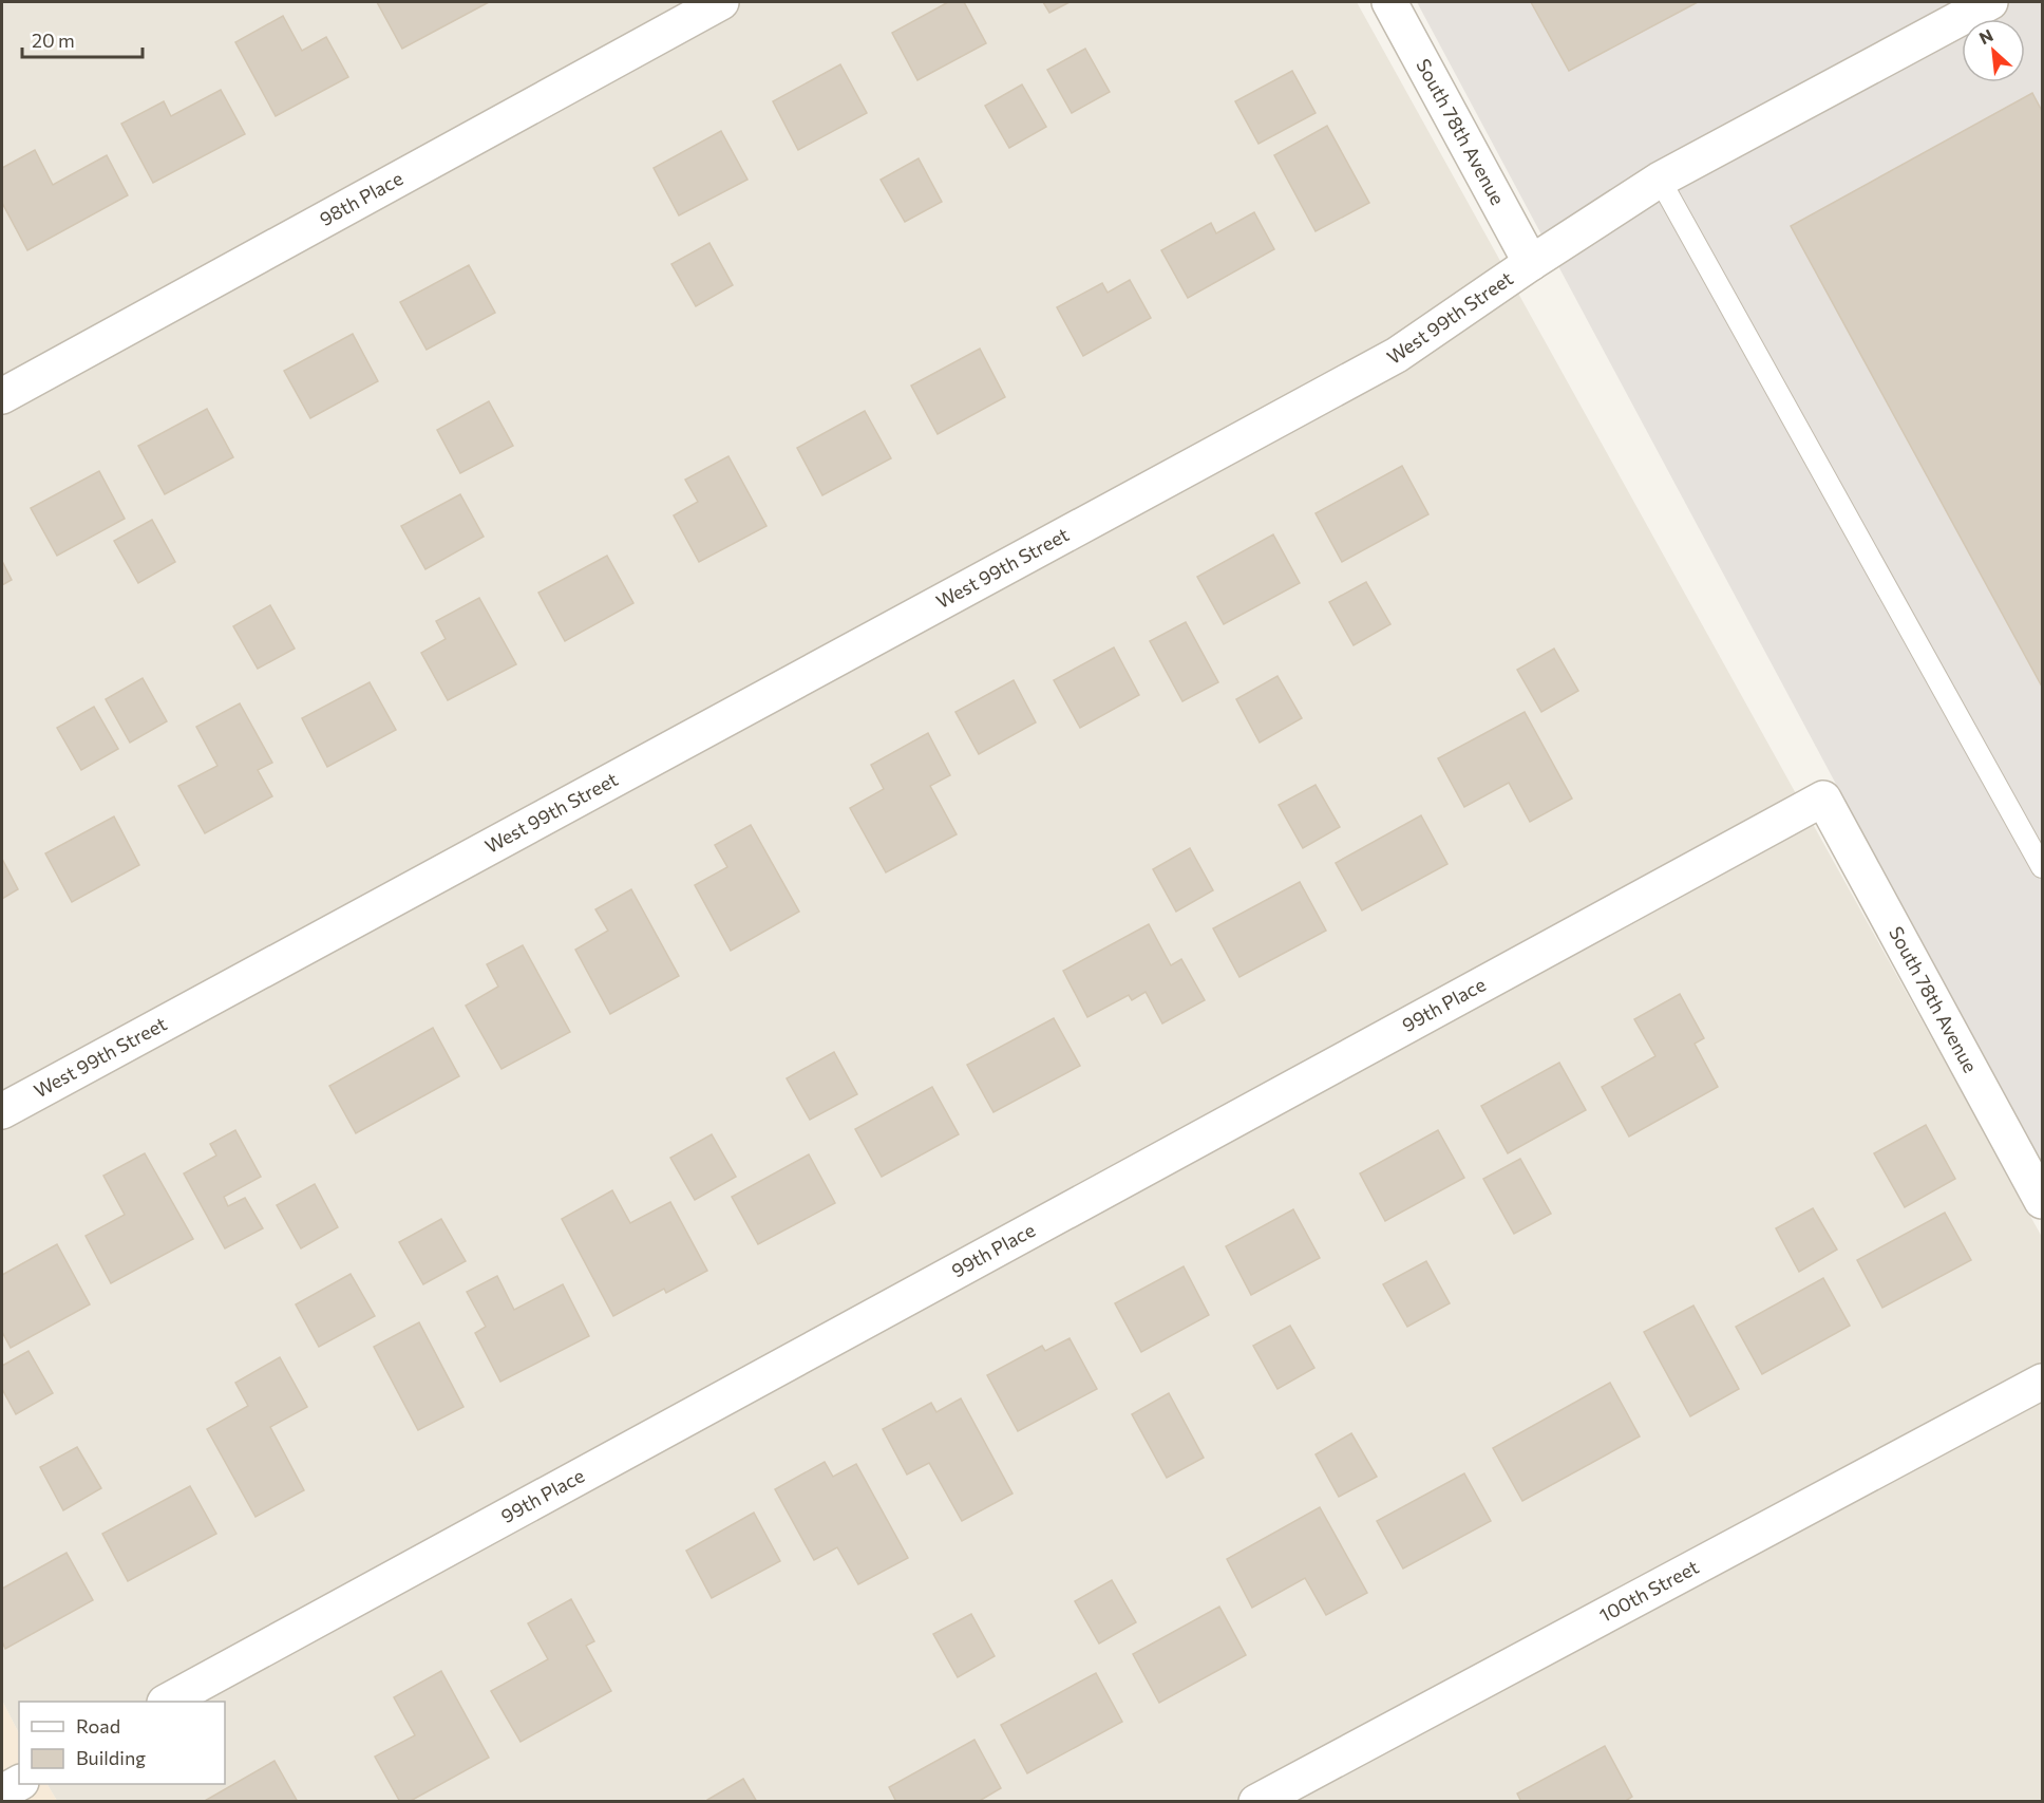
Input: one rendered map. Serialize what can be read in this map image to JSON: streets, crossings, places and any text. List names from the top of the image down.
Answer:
{
  "streets": {
    "street": [
      "South 78th Avenue",
      "98th Place",
      "West 99th Street",
      "99th Place",
      "100th Street"
    ]
  },
  "crossings": [
    ["South 78th Avenue", "West 99th Street"],
    ["South 78th Avenue", "99th Place"]
  ],
  "legend": ["Road", "Building"],
  "scale_bar": "20 m",
  "north": "top left"
}
